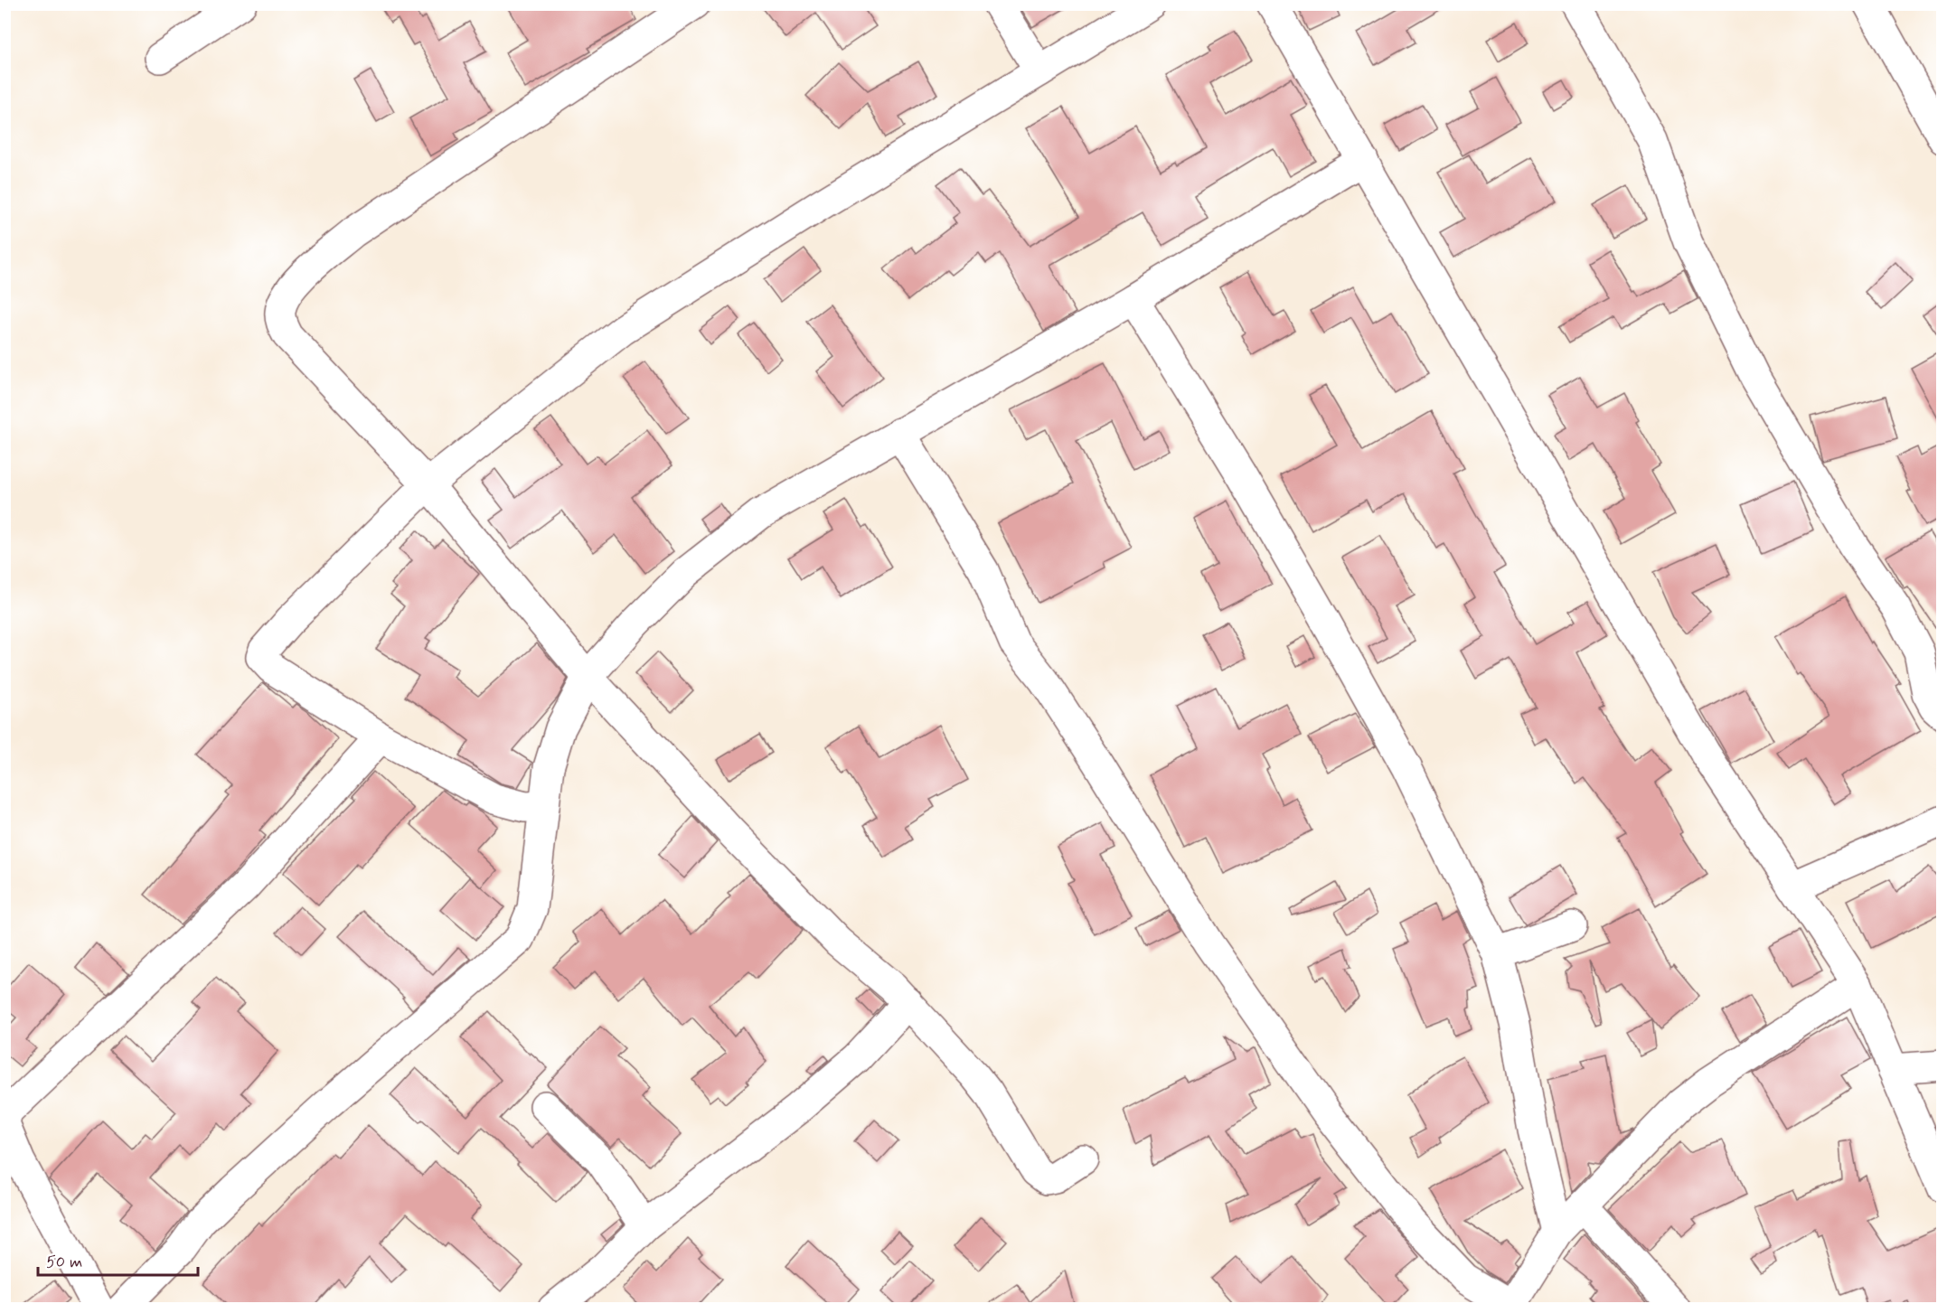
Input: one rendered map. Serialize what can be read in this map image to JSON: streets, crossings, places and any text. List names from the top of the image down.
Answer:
{
  "scale_bar": "50 m"
}
